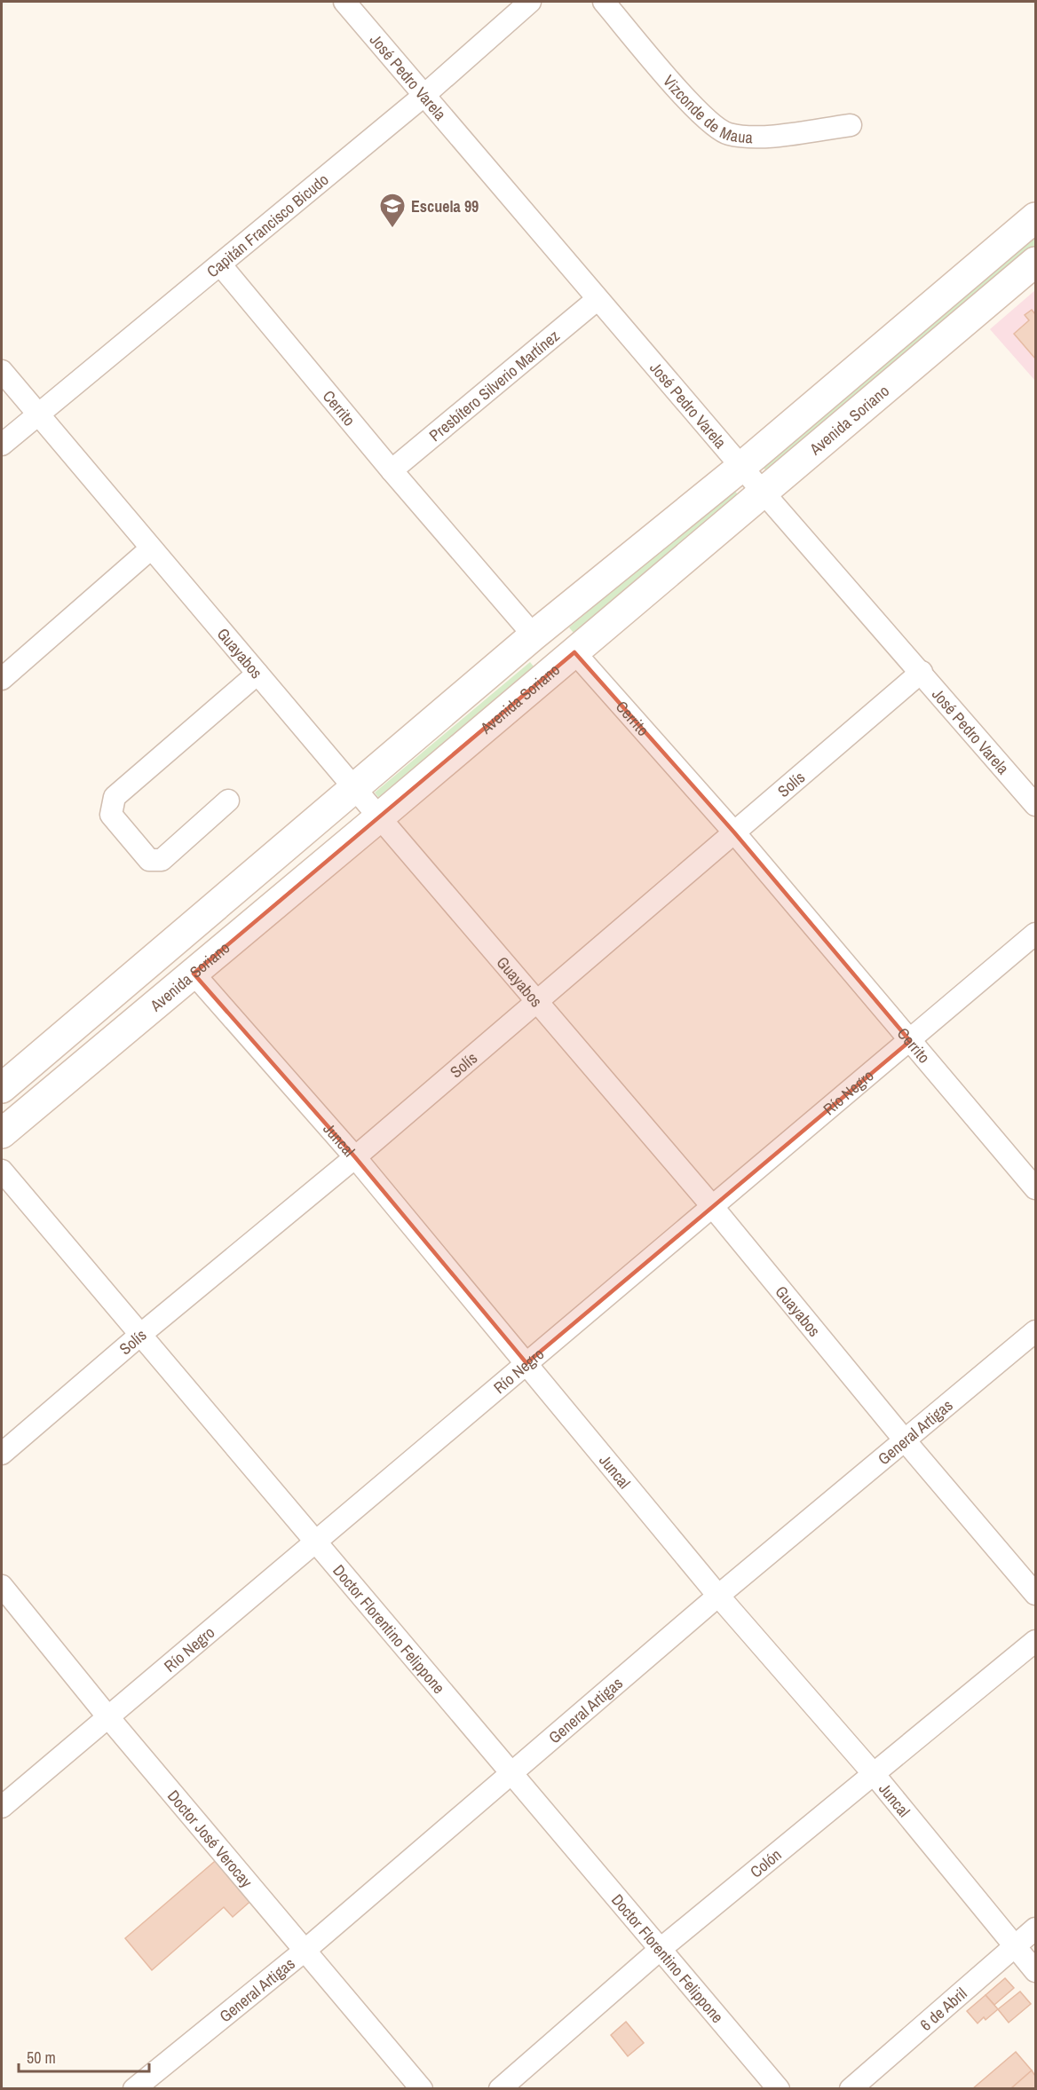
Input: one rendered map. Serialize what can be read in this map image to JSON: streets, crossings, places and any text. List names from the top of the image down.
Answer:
{
  "streets": {
    "street": [
      "José Pedro Varela",
      "Vizconde de Maua",
      "Capitán Francisco Bicudo",
      "Presbítero Silverio Martínez",
      "Cerrito",
      "Avenida Soriano",
      "Guayabos",
      "Solís",
      "Río Negro",
      "Juncal",
      "General Artigas",
      "Doctor Florentino Felippone",
      "Doctor José Verocay",
      "Colón",
      "6 de Abril"
    ]
  },
  "crossings": [
    ["José Pedro Varela", "Capitán Francisco Bicudo"],
    ["José Pedro Varela", "Presbítero Silverio Martínez"],
    ["José Pedro Varela", "Avenida Soriano"],
    ["José Pedro Varela", "Solís"],
    ["Capitán Francisco Bicudo", "Cerrito"],
    ["Capitán Francisco Bicudo", "Guayabos"],
    ["Presbítero Silverio Martínez", "Cerrito"],
    ["Cerrito", "Avenida Soriano"],
    ["Cerrito", "Solís"],
    ["Cerrito", "Río Negro"],
    ["Avenida Soriano", "Guayabos"],
    ["Avenida Soriano", "Juncal"],
    ["Guayabos", "Solís"],
    ["Guayabos", "Río Negro"],
    ["Guayabos", "General Artigas"],
    ["Solís", "Juncal"],
    ["Solís", "Doctor Florentino Felippone"],
    ["Río Negro", "Juncal"],
    ["Río Negro", "Doctor Florentino Felippone"],
    ["Río Negro", "Doctor José Verocay"],
    ["Juncal", "General Artigas"],
    ["Juncal", "Colón"],
    ["Juncal", "6 de Abril"],
    ["General Artigas", "Doctor Florentino Felippone"],
    ["General Artigas", "Doctor José Verocay"],
    ["Doctor Florentino Felippone", "Colón"]
  ],
  "places": {
    "school or university": ["Escuela 99"]
  },
  "scale_bar": "50 m"
}
